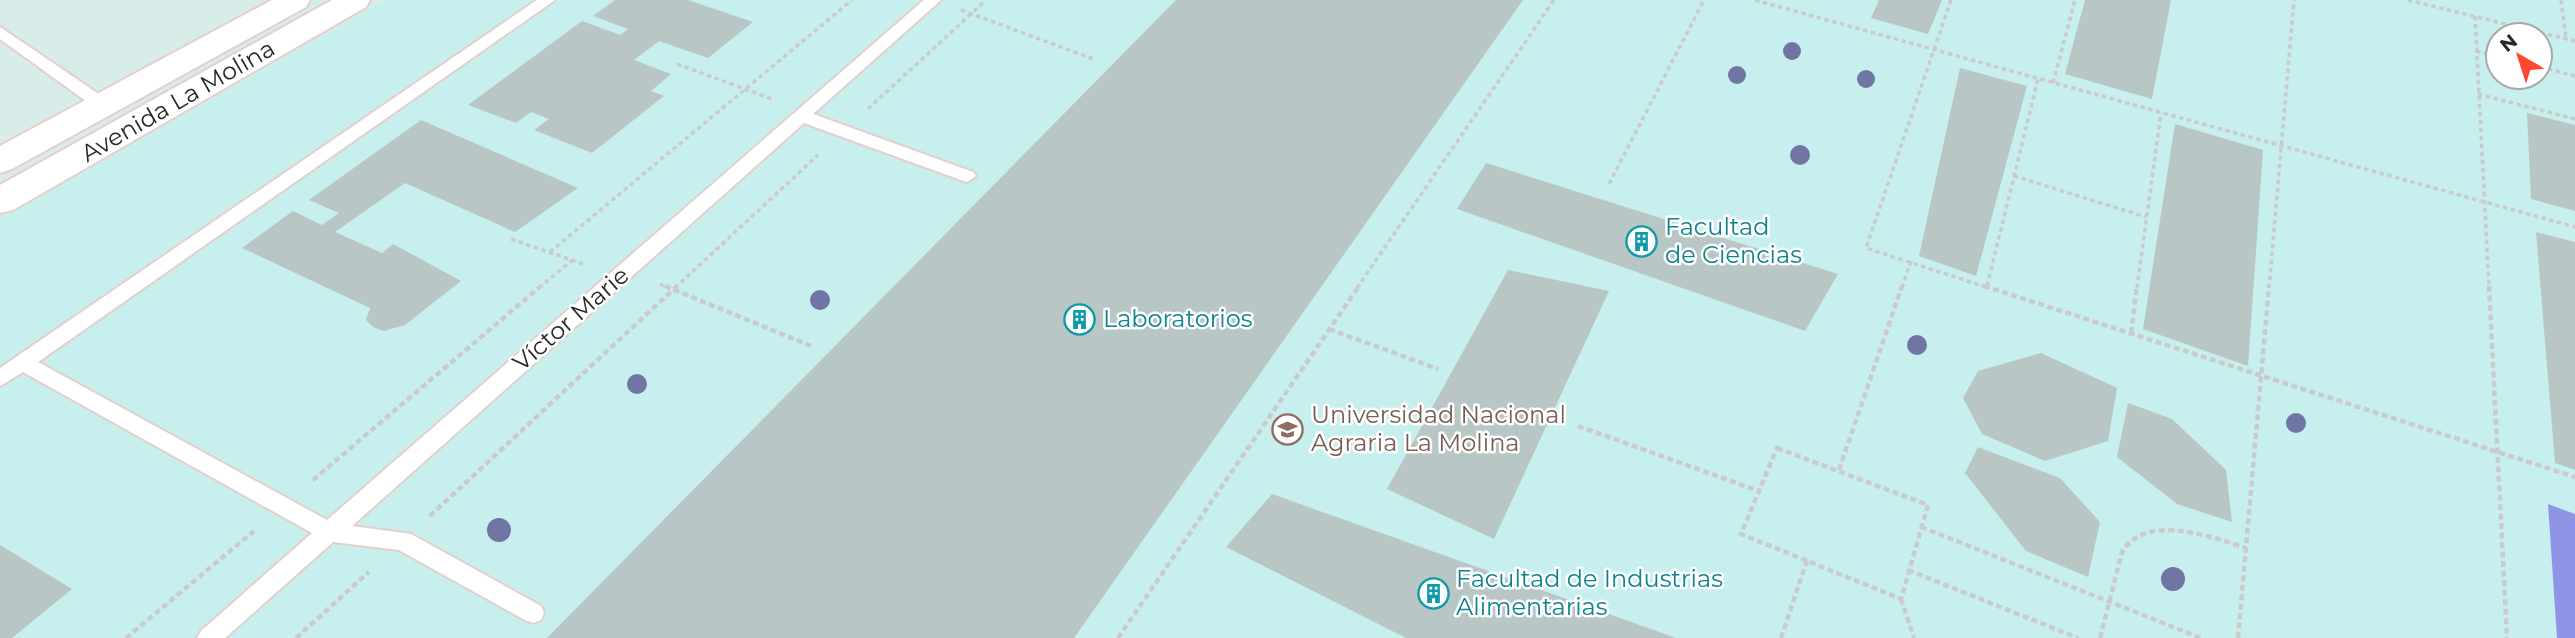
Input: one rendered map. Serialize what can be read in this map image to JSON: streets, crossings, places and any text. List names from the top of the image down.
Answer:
{
  "streets": {
    "main road": ["Avenida La Molina"],
    "lane": ["Víctor Marie"]
  },
  "places": {
    "building": ["Facultad de Ciencias", "Laboratorios", "Facultad de Industrias Alimentarias"],
    "school or university": ["Universidad Nacional Agraria La Molina"]
  },
  "north": "top left"
}
